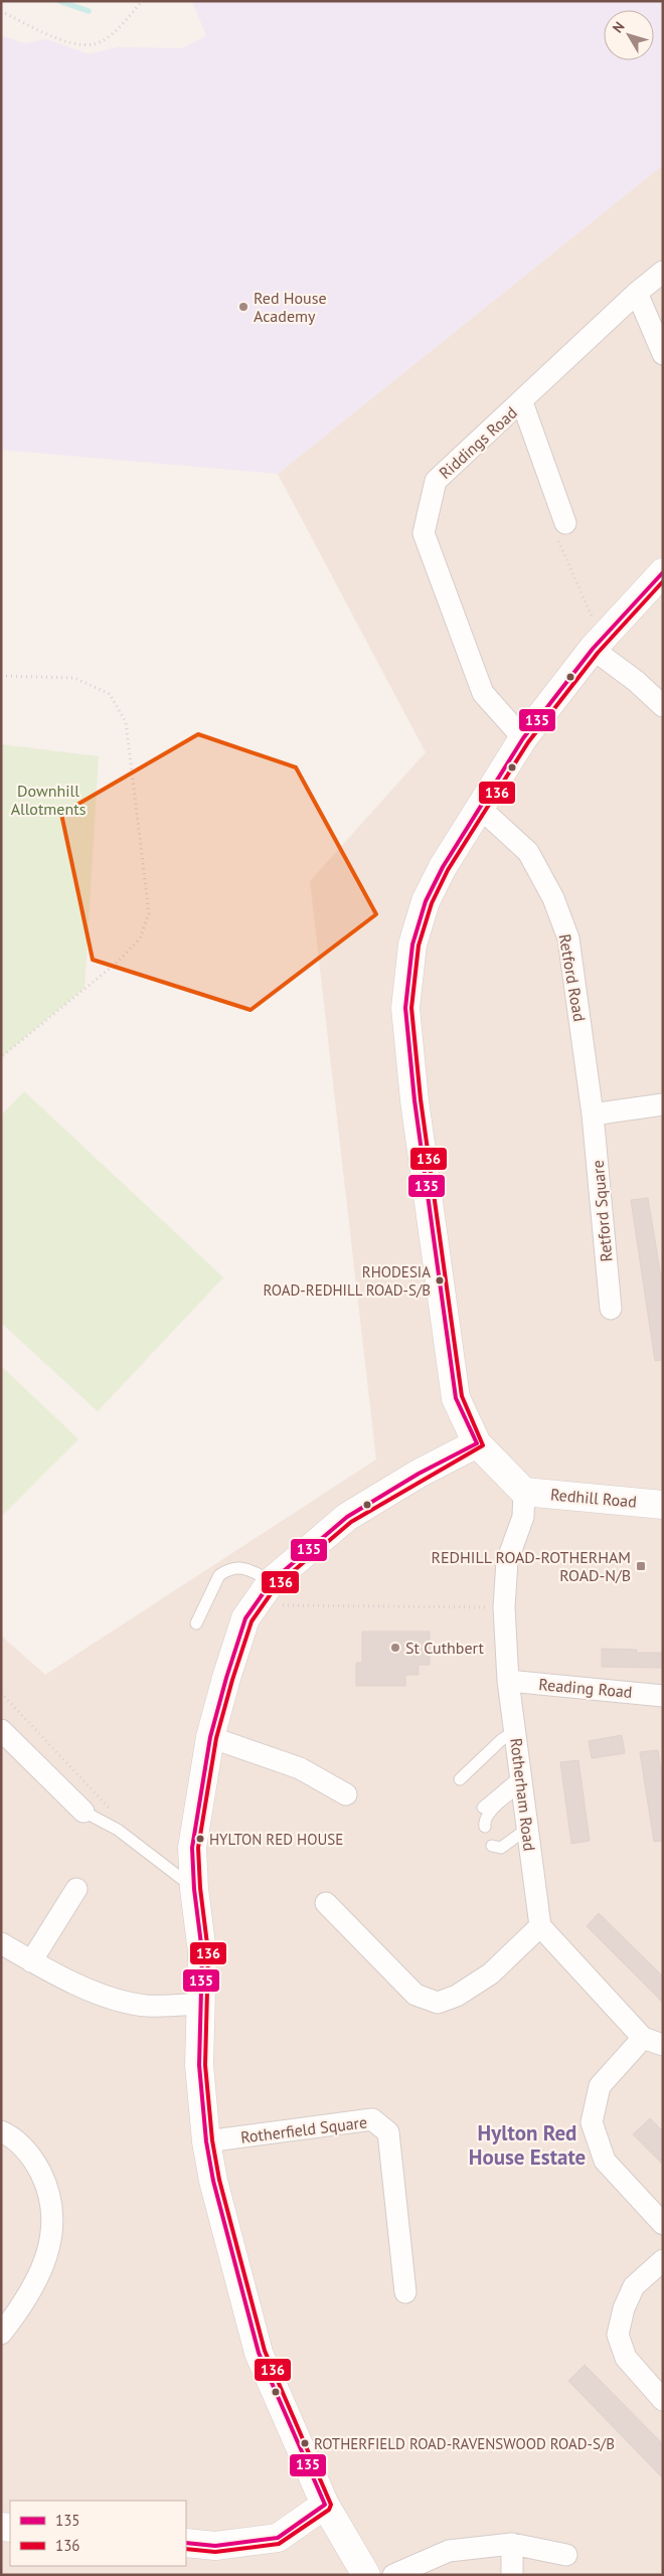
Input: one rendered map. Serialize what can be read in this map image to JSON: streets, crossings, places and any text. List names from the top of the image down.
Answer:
{
  "streets": {
    "street": [
      "Riddings Road",
      "Retford Road",
      "Retford Square",
      "Redhill Road",
      "Reading Road",
      "Rotherham Road",
      "Rotherfield Square"
    ]
  },
  "crossings": [
    ["Retford Road", "Retford Square"],
    ["Redhill Road", "Rotherham Road"],
    ["Reading Road", "Rotherham Road"]
  ],
  "districts": ["Hylton Red House Estate"],
  "parks": ["Downhill Allotments"],
  "places": {
    "other": [
      "Red House Academy",
      "RHODESIA ROAD-REDHILL ROAD-S/B",
      "St Cuthbert",
      "HYLTON RED HOUSE",
      "ROTHERFIELD ROAD-RAVENSWOOD ROAD-S/B"
    ],
    "transit": ["REDHILL ROAD-ROTHERHAM ROAD-N/B"]
  },
  "lines": ["transit line 135", "transit line 136"],
  "legend": ["135", "136"],
  "north": "top left"
}
